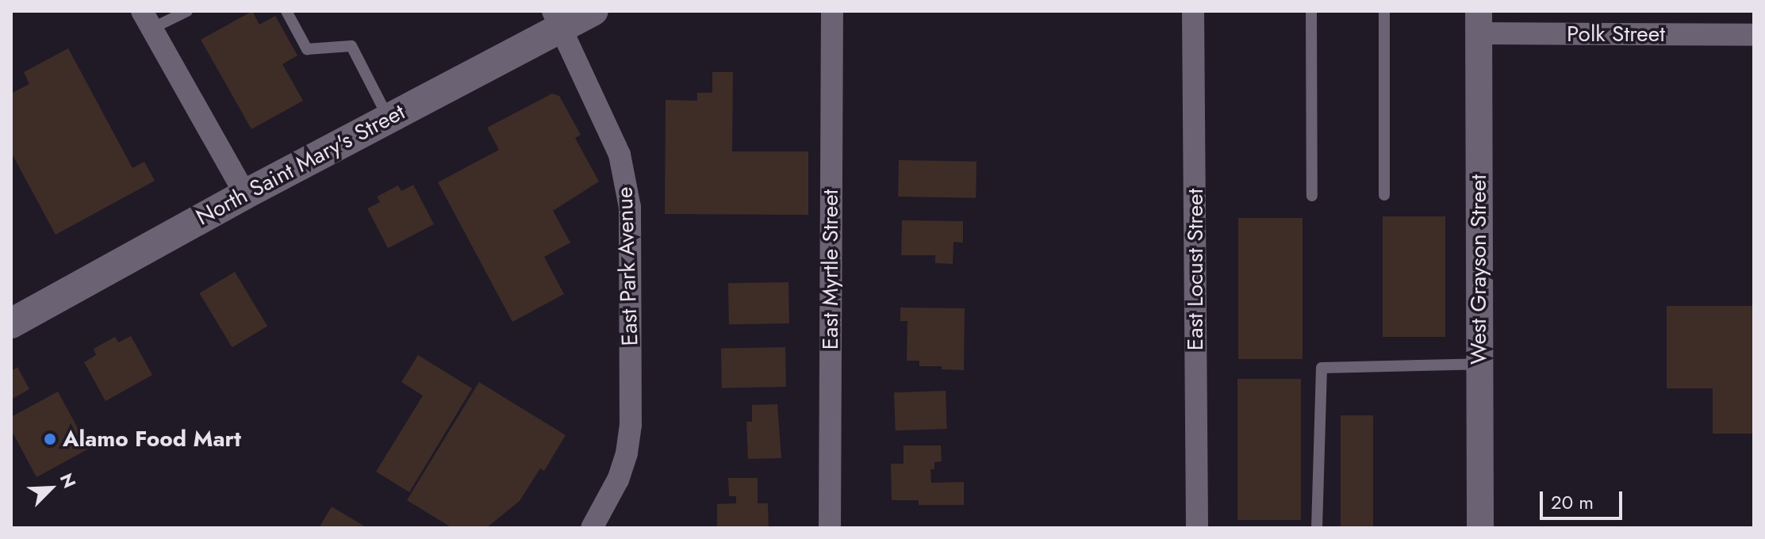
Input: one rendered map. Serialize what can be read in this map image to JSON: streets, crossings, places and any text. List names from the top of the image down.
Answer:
{
  "streets": {
    "main road": ["North Saint Mary's Street"],
    "street": [
      "Polk Street",
      "East Park Avenue",
      "East Myrtle Street",
      "East Locust Street",
      "West Grayson Street"
    ]
  },
  "crossings": [
    ["Polk Street", "West Grayson Street"],
    ["North Saint Mary's Street", "East Park Avenue"]
  ],
  "places": ["Alamo Food Mart"],
  "scale_bar": "20 m",
  "north": "top right"
}
